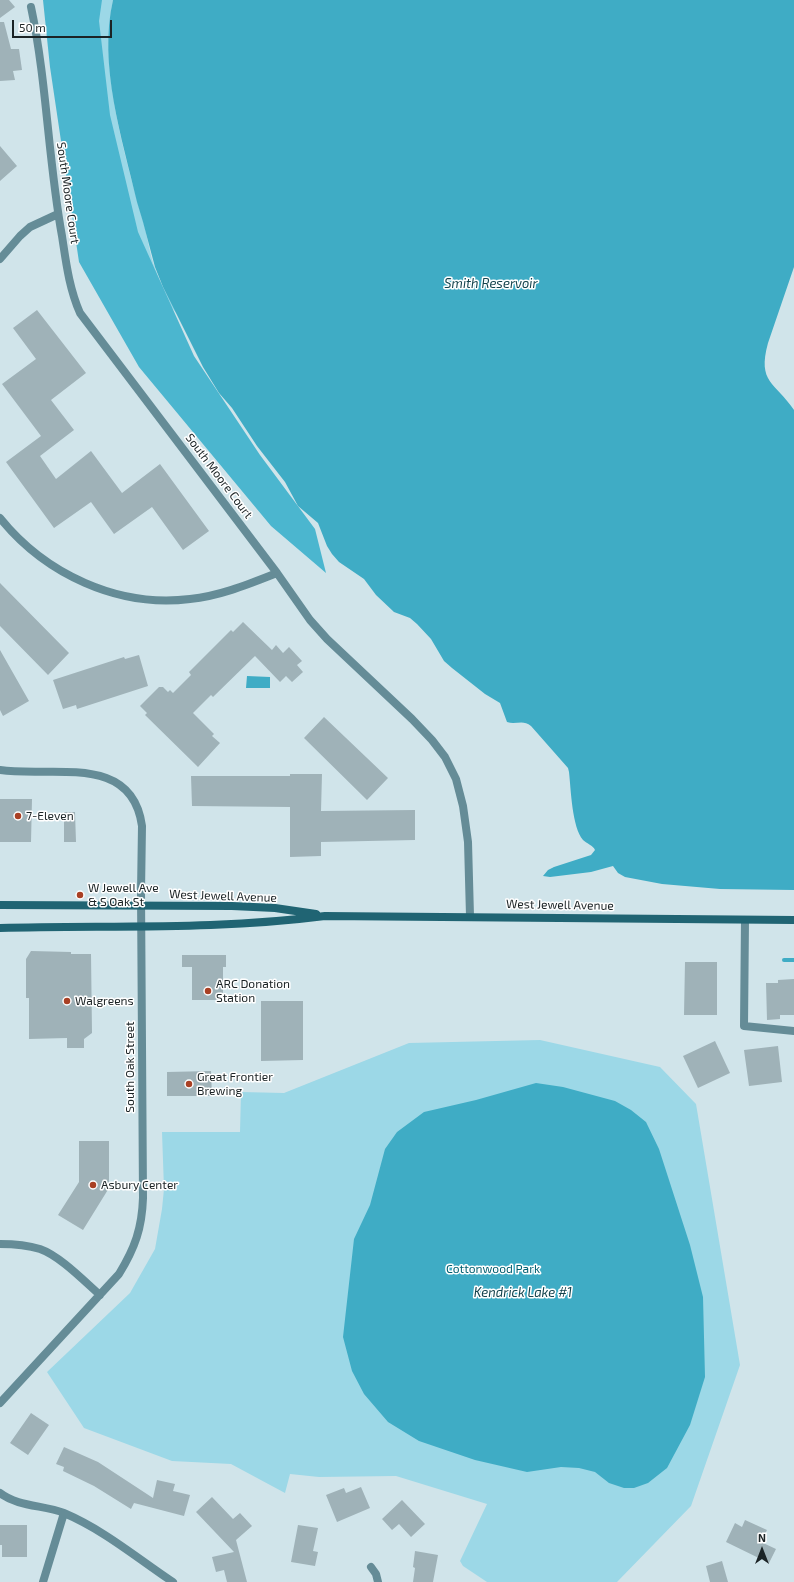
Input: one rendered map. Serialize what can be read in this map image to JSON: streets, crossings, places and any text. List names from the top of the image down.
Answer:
{
  "streets": {
    "main road": ["West Jewell Avenue"],
    "street": ["South Moore Court", "South Oak Street"]
  },
  "crossings": [
    ["South Moore Court", "West Jewell Avenue"],
    ["West Jewell Avenue", "South Oak Street"]
  ],
  "water": ["Smith Reservoir", "Kendrick Lake #1"],
  "parks": ["Cottonwood Park"],
  "places": [
    "7-Eleven",
    "W Jewell Ave & S Oak St",
    "ARC Donation Station",
    "Walgreens",
    "Great Frontier Brewing",
    "Asbury Center"
  ],
  "scale_bar": "50 m",
  "north": "top"
}
